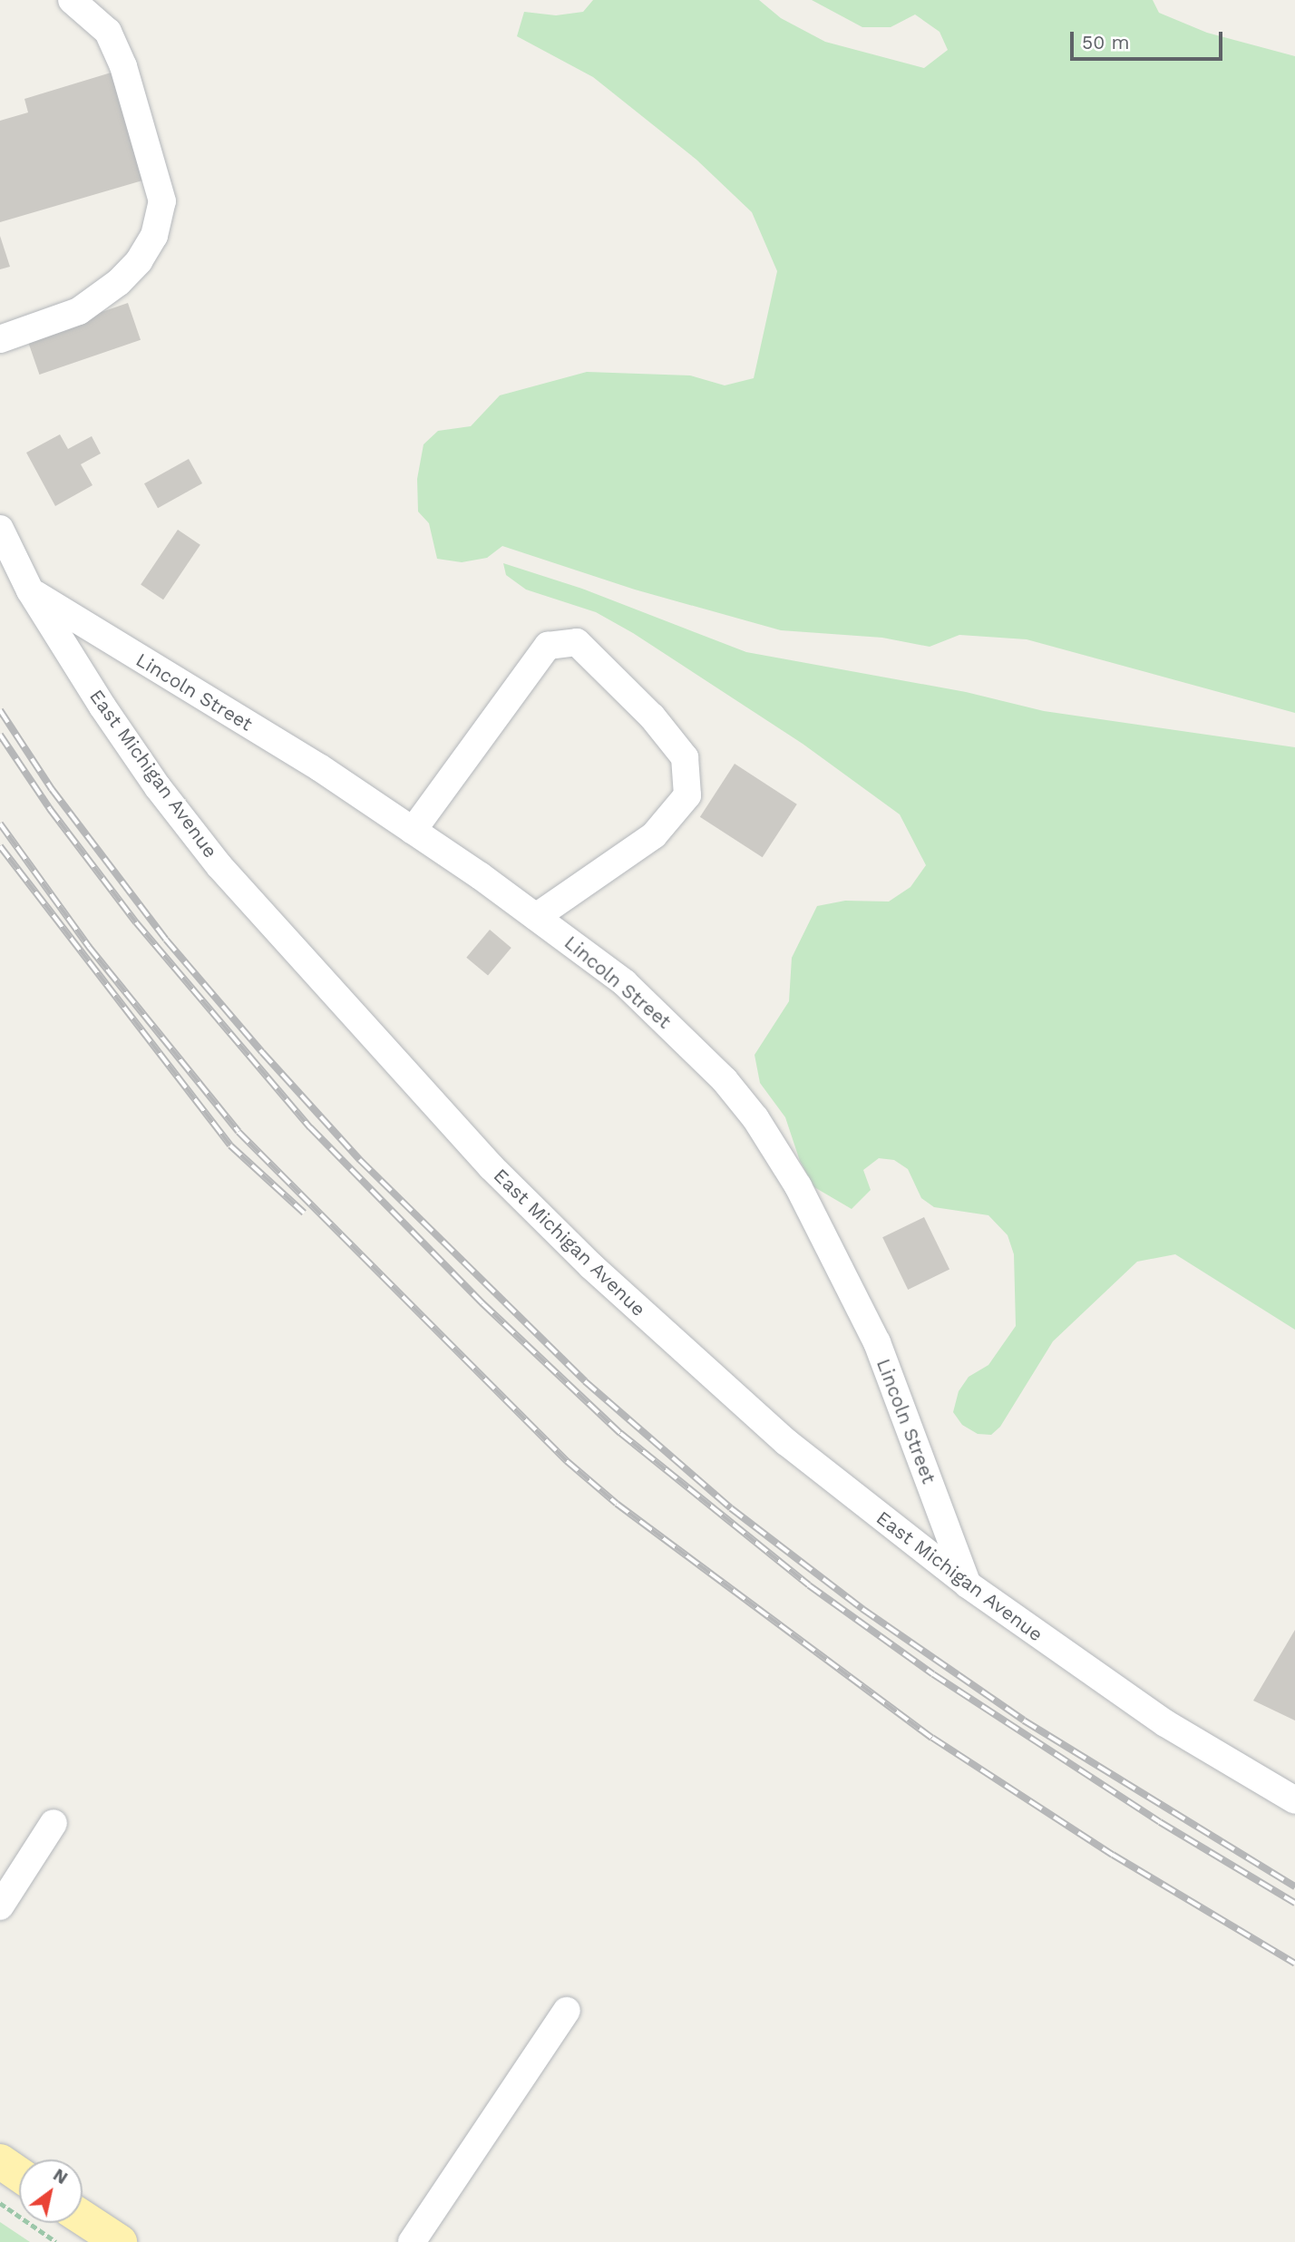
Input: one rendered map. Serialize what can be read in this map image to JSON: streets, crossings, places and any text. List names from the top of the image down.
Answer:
{
  "streets": {
    "street": ["Lincoln Street", "East Michigan Avenue"]
  },
  "crossings": [
    ["Lincoln Street", "East Michigan Avenue"]
  ],
  "scale_bar": "50 m",
  "north": "top right"
}
